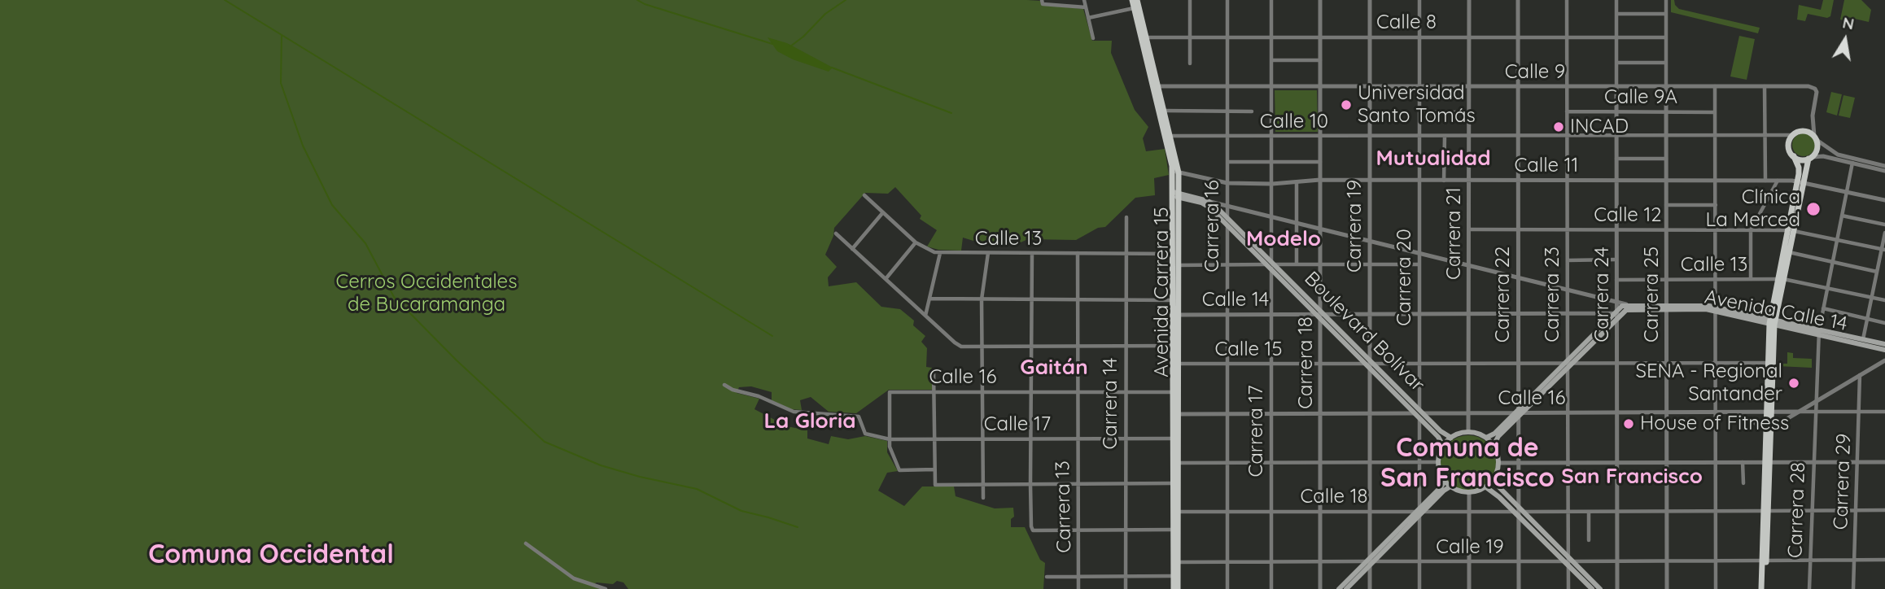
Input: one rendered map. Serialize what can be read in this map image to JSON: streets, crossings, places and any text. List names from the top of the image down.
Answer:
{
  "streets": {
    "main road": ["Avenida Carrera 15", "Avenida Calle 14", "Boulevard Bolívar"],
    "street": [
      "Calle 8",
      "Calle 9",
      "Calle 9A",
      "Calle 10",
      "Calle 11",
      "Calle 12",
      "Carrera 16",
      "Carrera 19",
      "Carrera 21",
      "Calle 13",
      "Carrera 20",
      "Carrera 22",
      "Carrera 23",
      "Carrera 24",
      "Carrera 25",
      "Calle 14",
      "Calle 15",
      "Carrera 18",
      "Calle 16",
      "Carrera 14",
      "Calle 17",
      "Carrera 17",
      "Carrera 29",
      "Calle 18",
      "Carrera 13",
      "Carrera 28",
      "Calle 19"
    ]
  },
  "crossings": [
    ["Calle 8", "Carrera 16"],
    ["Calle 8", "Carrera 19"],
    ["Calle 8", "Carrera 21"],
    ["Calle 8", "Carrera 20"],
    ["Calle 8", "Avenida Carrera 15"],
    ["Calle 8", "Carrera 22"],
    ["Calle 8", "Carrera 23"],
    ["Calle 8", "Carrera 24"],
    ["Calle 8", "Carrera 25"],
    ["Calle 8", "Carrera 18"],
    ["Calle 8", "Carrera 17"],
    ["Calle 9", "Calle 10"],
    ["Calle 9", "Carrera 16"],
    ["Calle 9", "Carrera 19"],
    ["Calle 9", "Carrera 21"],
    ["Calle 9", "Carrera 20"],
    ["Calle 9", "Avenida Carrera 15"],
    ["Calle 9", "Carrera 22"],
    ["Calle 9", "Carrera 23"],
    ["Calle 9", "Carrera 24"],
    ["Calle 9", "Carrera 25"],
    ["Calle 9", "Carrera 18"],
    ["Calle 9", "Carrera 17"],
    ["Calle 9A", "Carrera 23"],
    ["Calle 9A", "Carrera 24"],
    ["Calle 9A", "Carrera 25"],
    ["Calle 10", "Carrera 16"],
    ["Calle 10", "Carrera 19"],
    ["Calle 10", "Carrera 21"],
    ["Calle 10", "Carrera 20"],
    ["Calle 10", "Avenida Carrera 15"],
    ["Calle 10", "Carrera 22"],
    ["Calle 10", "Carrera 23"],
    ["Calle 10", "Carrera 24"],
    ["Calle 10", "Carrera 25"],
    ["Calle 10", "Carrera 18"],
    ["Calle 10", "Carrera 17"],
    ["Calle 11", "Carrera 16"],
    ["Calle 11", "Carrera 19"],
    ["Calle 11", "Carrera 21"],
    ["Calle 11", "Carrera 20"],
    ["Calle 11", "Avenida Carrera 15"],
    ["Calle 11", "Carrera 22"],
    ["Calle 11", "Carrera 23"],
    ["Calle 11", "Carrera 24"],
    ["Calle 11", "Carrera 25"],
    ["Calle 11", "Carrera 18"],
    ["Calle 11", "Carrera 17"],
    ["Calle 11", "Carrera 28"],
    ["Calle 12", "Carrera 21"],
    ["Calle 12", "Carrera 22"],
    ["Calle 12", "Carrera 23"],
    ["Calle 12", "Carrera 24"],
    ["Calle 12", "Carrera 25"],
    ["Calle 12", "Carrera 28"],
    ["Carrera 16", "Calle 14"],
    ["Carrera 16", "Boulevard Bolívar"],
    ["Carrera 16", "Calle 15"],
    ["Carrera 16", "Calle 16"],
    ["Carrera 16", "Calle 18"],
    ["Carrera 16", "Calle 19"],
    ["Carrera 19", "Calle 14"],
    ["Carrera 19", "Boulevard Bolívar"],
    ["Carrera 19", "Calle 15"],
    ["Carrera 19", "Calle 16"],
    ["Carrera 19", "Calle 18"],
    ["Carrera 19", "Calle 19"],
    ["Carrera 21", "Calle 14"],
    ["Carrera 21", "Boulevard Bolívar"],
    ["Carrera 21", "Calle 15"],
    ["Carrera 21", "Calle 16"],
    ["Calle 13", "Avenida Carrera 15"],
    ["Calle 13", "Carrera 24"],
    ["Calle 13", "Carrera 25"],
    ["Calle 13", "Carrera 14"],
    ["Calle 13", "Carrera 13"],
    ["Calle 13", "Carrera 28"],
    ["Carrera 20", "Calle 14"],
    ["Carrera 20", "Boulevard Bolívar"],
    ["Carrera 20", "Calle 15"],
    ["Carrera 20", "Calle 16"],
    ["Carrera 20", "Calle 18"],
    ["Carrera 20", "Calle 19"],
    ["Avenida Carrera 15", "Calle 14"],
    ["Avenida Carrera 15", "Boulevard Bolívar"],
    ["Avenida Carrera 15", "Calle 15"],
    ["Avenida Carrera 15", "Calle 16"],
    ["Avenida Carrera 15", "Calle 17"],
    ["Avenida Carrera 15", "Calle 18"],
    ["Avenida Carrera 15", "Calle 19"],
    ["Carrera 22", "Calle 14"],
    ["Carrera 22", "Calle 15"],
    ["Carrera 22", "Calle 16"],
    ["Carrera 22", "Calle 18"],
    ["Carrera 22", "Calle 19"],
    ["Carrera 23", "Calle 14"],
    ["Carrera 23", "Calle 15"],
    ["Carrera 23", "Calle 16"],
    ["Carrera 23", "Calle 18"],
    ["Carrera 23", "Calle 19"],
    ["Carrera 24", "Calle 14"],
    ["Carrera 24", "Avenida Calle 14"],
    ["Carrera 24", "Calle 15"],
    ["Carrera 24", "Calle 16"],
    ["Carrera 24", "Calle 18"],
    ["Carrera 24", "Calle 19"],
    ["Carrera 25", "Avenida Calle 14"],
    ["Carrera 25", "Calle 15"],
    ["Carrera 25", "Calle 16"],
    ["Carrera 25", "Calle 18"],
    ["Carrera 25", "Calle 19"],
    ["Calle 14", "Avenida Calle 14"],
    ["Calle 14", "Boulevard Bolívar"],
    ["Calle 14", "Carrera 18"],
    ["Calle 14", "Carrera 14"],
    ["Calle 14", "Carrera 17"],
    ["Calle 14", "Carrera 13"],
    ["Avenida Calle 14", "Carrera 28"],
    ["Boulevard Bolívar", "Calle 15"],
    ["Boulevard Bolívar", "Carrera 18"],
    ["Boulevard Bolívar", "Calle 16"],
    ["Boulevard Bolívar", "Carrera 17"],
    ["Calle 15", "Carrera 18"],
    ["Calle 15", "Carrera 17"],
    ["Carrera 18", "Calle 16"],
    ["Carrera 18", "Calle 18"],
    ["Carrera 18", "Calle 19"],
    ["Calle 16", "Carrera 14"],
    ["Calle 16", "Calle 17"],
    ["Calle 16", "Carrera 17"],
    ["Calle 16", "Carrera 29"],
    ["Calle 16", "Carrera 13"],
    ["Calle 16", "Carrera 28"],
    ["Carrera 14", "Calle 17"],
    ["Calle 17", "Carrera 13"],
    ["Carrera 17", "Calle 18"],
    ["Carrera 17", "Calle 19"],
    ["Carrera 29", "Calle 18"],
    ["Carrera 29", "Calle 19"],
    ["Calle 18", "Carrera 28"],
    ["Carrera 28", "Calle 19"]
  ],
  "districts": [
    "Mutualidad",
    "Modelo",
    "Gaitán",
    "La Gloria",
    "Comuna de San Francisco",
    "San Francisco",
    "Comuna Occidental"
  ],
  "parks": ["Cerros Occidentales de Bucaramanga"],
  "places": [
    "Universidad Santo Tomás",
    "INCAD",
    "Clínica La Merced",
    "SENA - Regional Santander",
    "House of Fitness"
  ],
  "north": "top"
}
